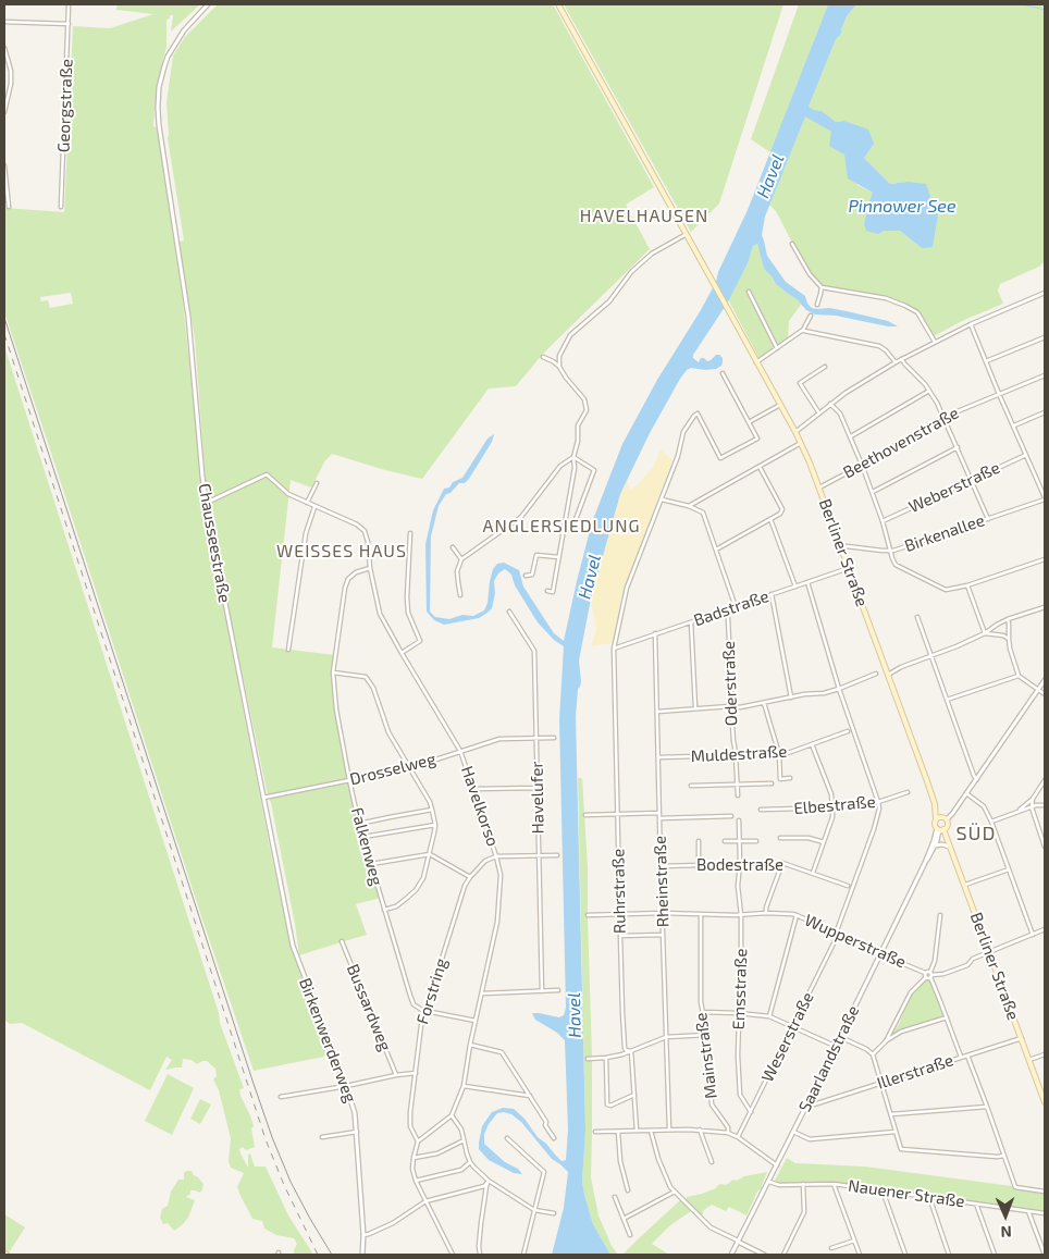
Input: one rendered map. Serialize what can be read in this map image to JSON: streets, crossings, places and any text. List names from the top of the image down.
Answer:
{
  "streets": {
    "main road": ["Berliner Straße"],
    "street": [
      "Georgstraße",
      "Beethovenstraße",
      "Weberstraße",
      "Birkenallee",
      "Chausseestraße",
      "Badstraße",
      "Oderstraße",
      "Muldestraße",
      "Drosselweg",
      "Havelufer",
      "Elbestraße",
      "Havelkorso",
      "Falkenweg",
      "Bodestraße",
      "Rheinstraße",
      "Ruhrstraße",
      "Wupperstraße",
      "Emsstraße",
      "Forstring",
      "Bussardweg",
      "Weserstraße",
      "Birkenwerderweg",
      "Mainstraße",
      "Saarlandstraße",
      "Illerstraße",
      "Nauener Straße"
    ]
  },
  "crossings": [
    ["Beethovenstraße", "Berliner Straße"],
    ["Birkenallee", "Berliner Straße"],
    ["Chausseestraße", "Drosselweg"],
    ["Chausseestraße", "Havelkorso"],
    ["Chausseestraße", "Birkenwerderweg"],
    ["Berliner Straße", "Badstraße"],
    ["Berliner Straße", "Saarlandstraße"],
    ["Berliner Straße", "Illerstraße"],
    ["Badstraße", "Oderstraße"],
    ["Badstraße", "Rheinstraße"],
    ["Badstraße", "Ruhrstraße"],
    ["Oderstraße", "Muldestraße"],
    ["Muldestraße", "Rheinstraße"],
    ["Drosselweg", "Havelufer"],
    ["Drosselweg", "Havelkorso"],
    ["Drosselweg", "Falkenweg"],
    ["Elbestraße", "Weserstraße"],
    ["Havelkorso", "Falkenweg"],
    ["Havelkorso", "Forstring"],
    ["Falkenweg", "Forstring"],
    ["Bodestraße", "Rheinstraße"],
    ["Bodestraße", "Emsstraße"],
    ["Rheinstraße", "Wupperstraße"],
    ["Ruhrstraße", "Wupperstraße"],
    ["Wupperstraße", "Emsstraße"],
    ["Wupperstraße", "Weserstraße"],
    ["Wupperstraße", "Mainstraße"],
    ["Wupperstraße", "Saarlandstraße"],
    ["Emsstraße", "Weserstraße"],
    ["Saarlandstraße", "Illerstraße"],
    ["Saarlandstraße", "Nauener Straße"]
  ],
  "districts": [
    "HAVELHAUSEN",
    "ANGLERSIEDLUNG",
    "WEISSES HAUS",
    "SÜD"
  ],
  "water": ["Havel", "Pinnower See"],
  "north": "bottom"
}
